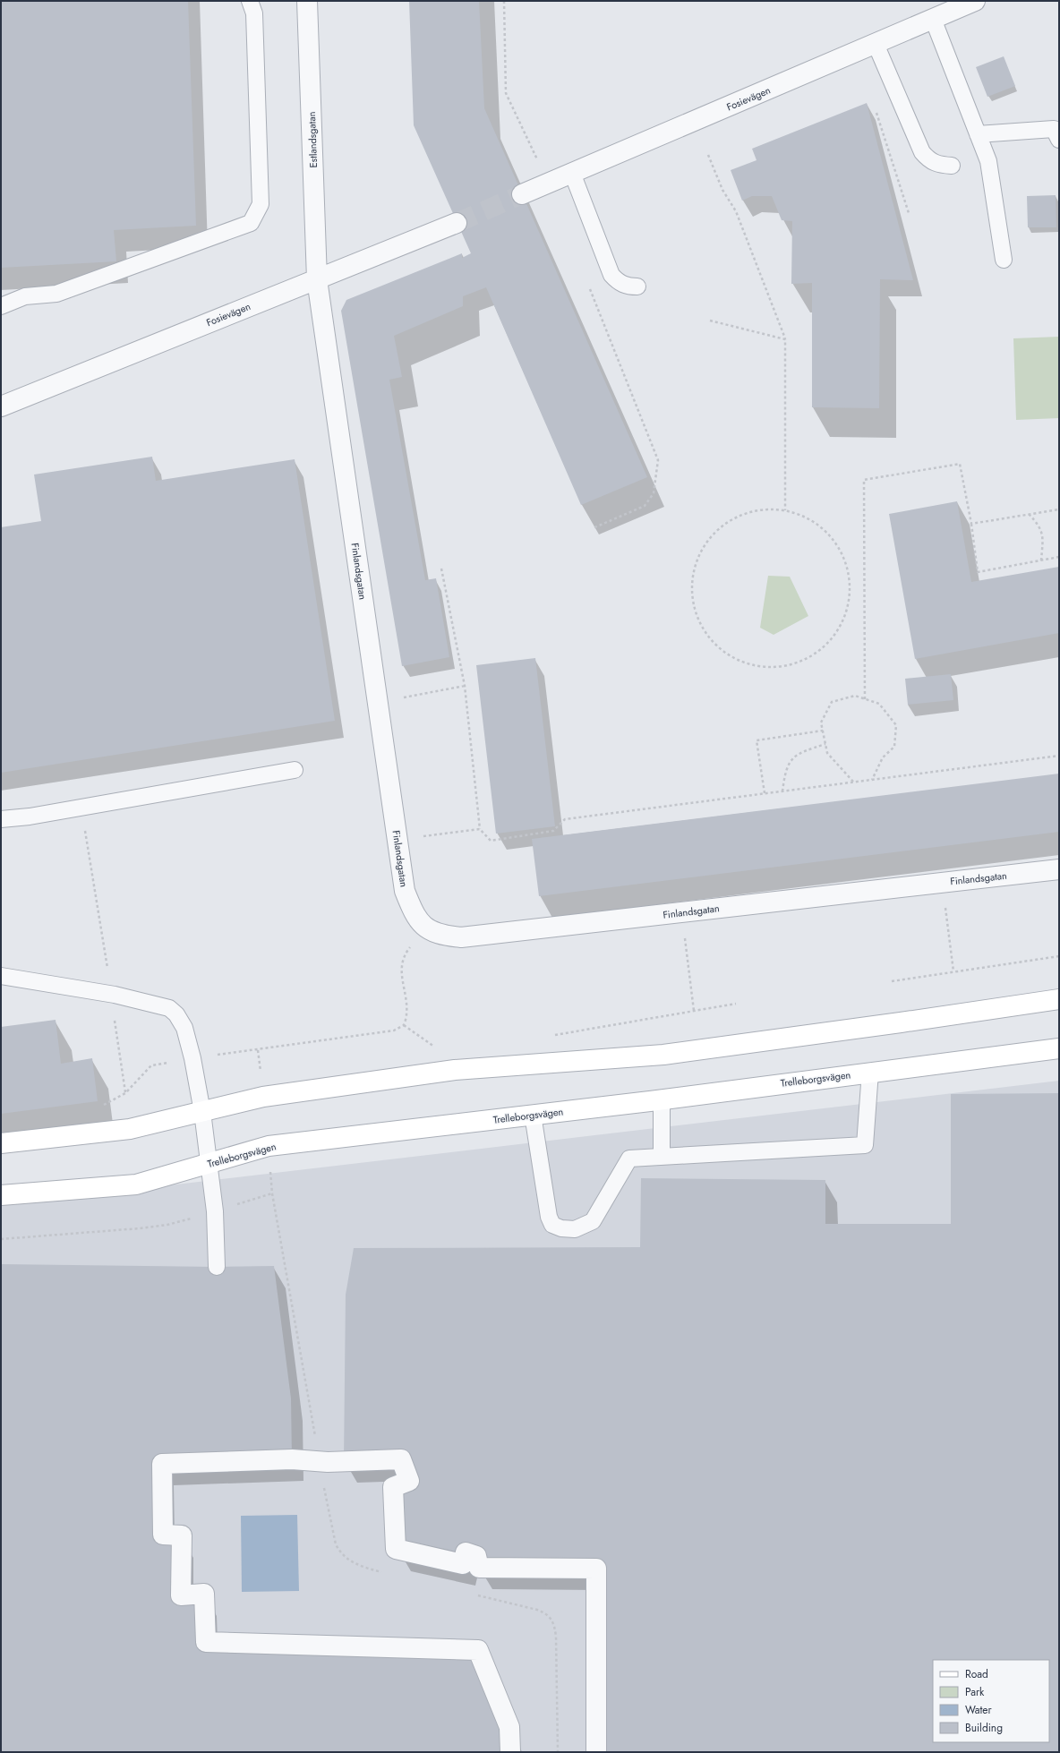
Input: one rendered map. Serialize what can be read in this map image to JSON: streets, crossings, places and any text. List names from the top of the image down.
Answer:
{
  "streets": {
    "main road": ["Trelleborgsvägen"],
    "street": ["Fosievägen", "Estlandsgatan", "Finlandsgatan"]
  },
  "crossings": [
    ["Fosievägen", "Estlandsgatan"],
    ["Fosievägen", "Finlandsgatan"],
    ["Estlandsgatan", "Finlandsgatan"]
  ],
  "legend": [
    "Road",
    "Park",
    "Water",
    "Building"
  ]
}
